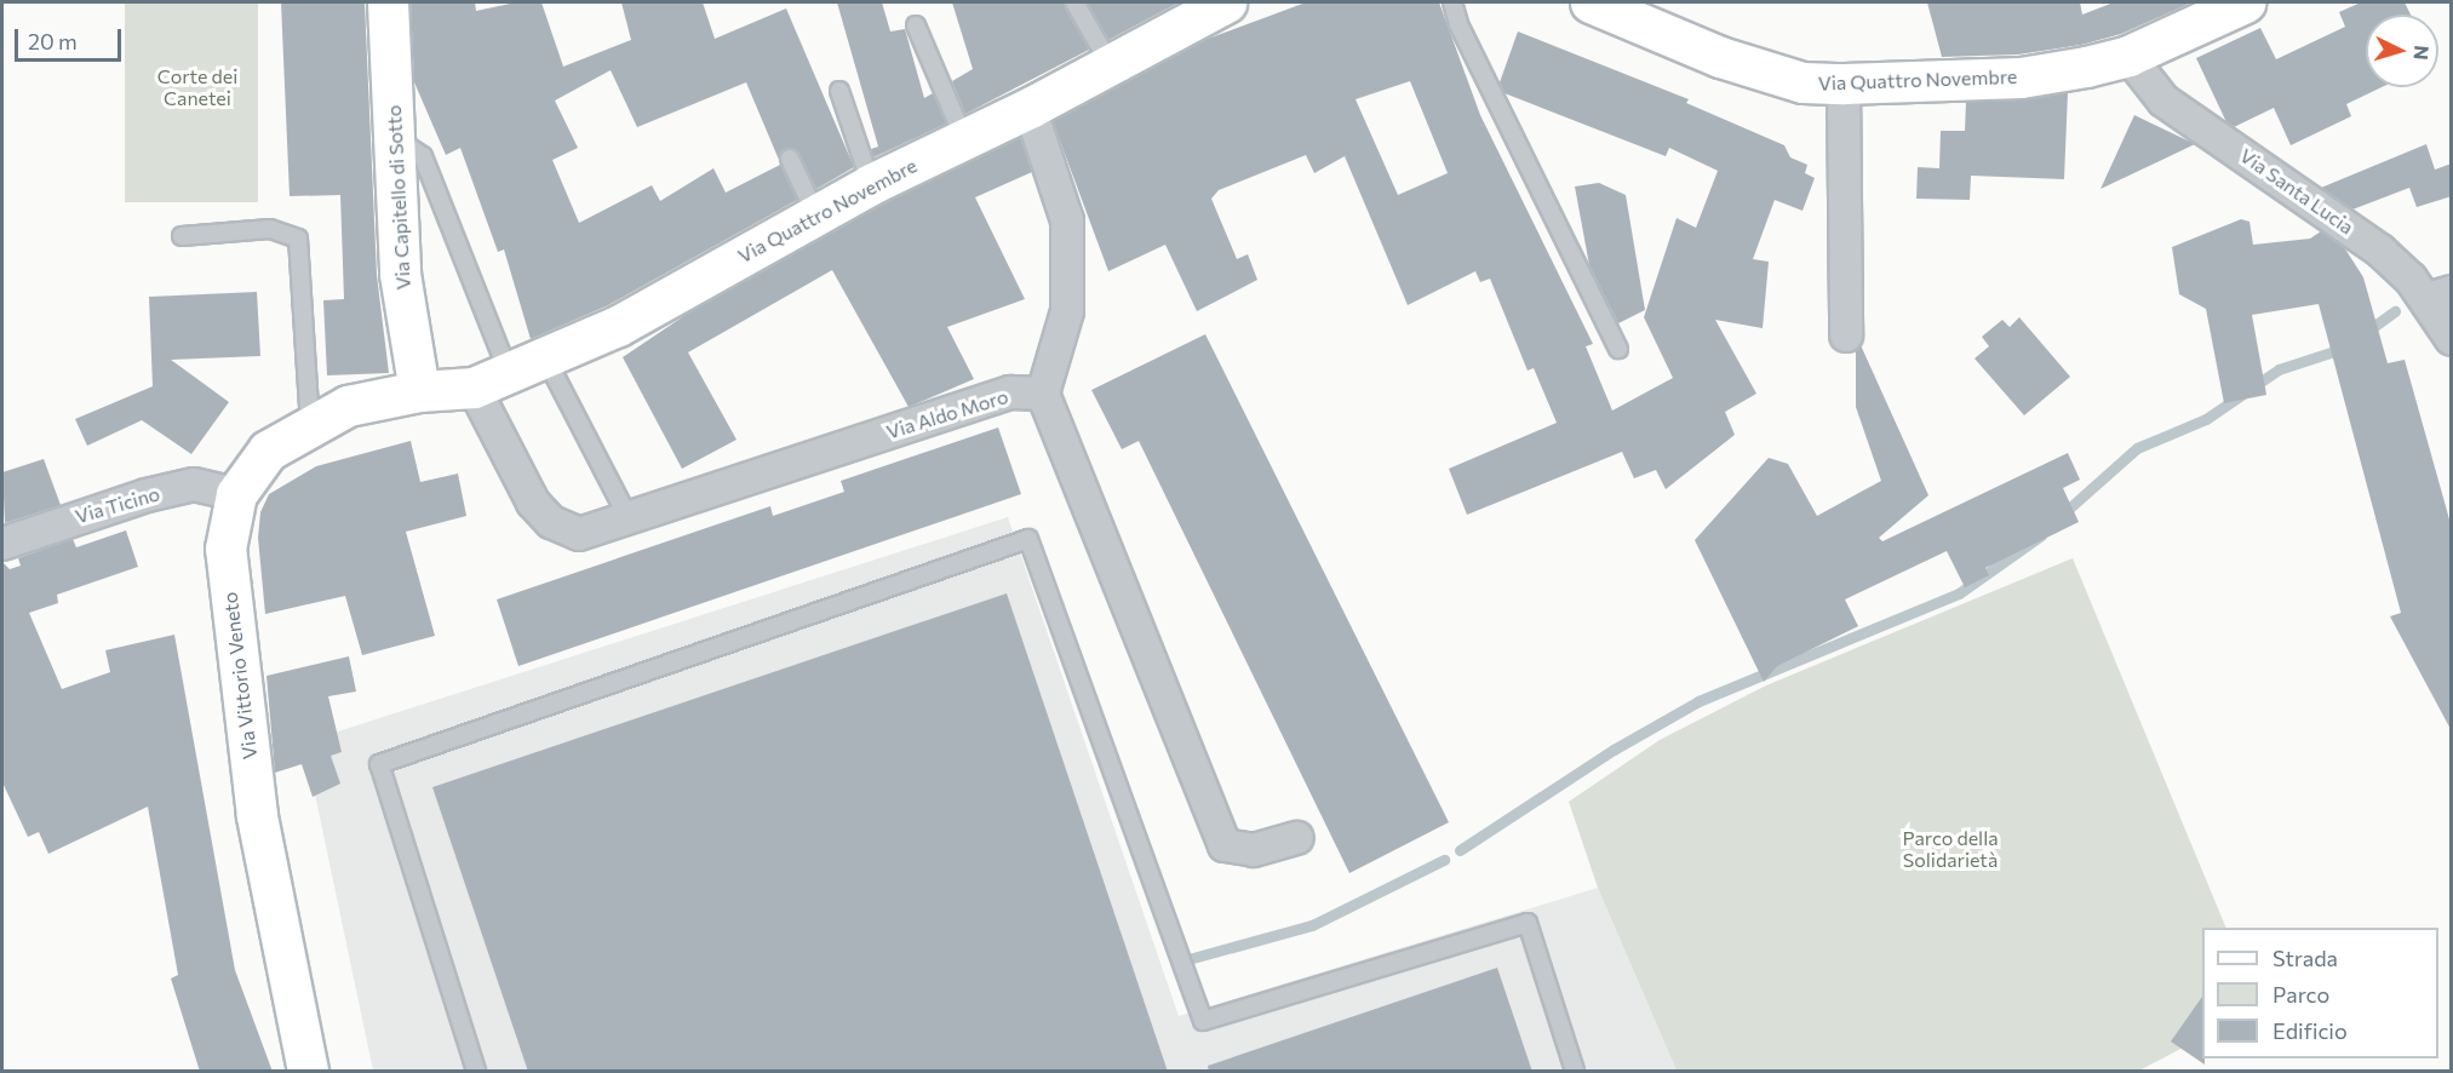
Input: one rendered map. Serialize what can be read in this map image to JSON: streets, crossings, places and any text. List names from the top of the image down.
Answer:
{
  "streets": {
    "street": [
      "Via Quattro Novembre",
      "Via Santa Lucia",
      "Via Capitello di Sotto",
      "Via Aldo Moro",
      "Via Ticino",
      "Via Vittorio Veneto"
    ]
  },
  "crossings": [
    ["Via Quattro Novembre", "Via Santa Lucia"],
    ["Via Quattro Novembre", "Via Capitello di Sotto"],
    ["Via Quattro Novembre", "Via Aldo Moro"],
    ["Via Quattro Novembre", "Via Vittorio Veneto"],
    ["Via Capitello di Sotto", "Via Vittorio Veneto"],
    ["Via Ticino", "Via Vittorio Veneto"]
  ],
  "parks": ["Corte dei Canetei", "Parco della Solidarietà"],
  "legend": ["Strada", "Parco", "Edificio"],
  "scale_bar": "20 m",
  "north": "right"
}
